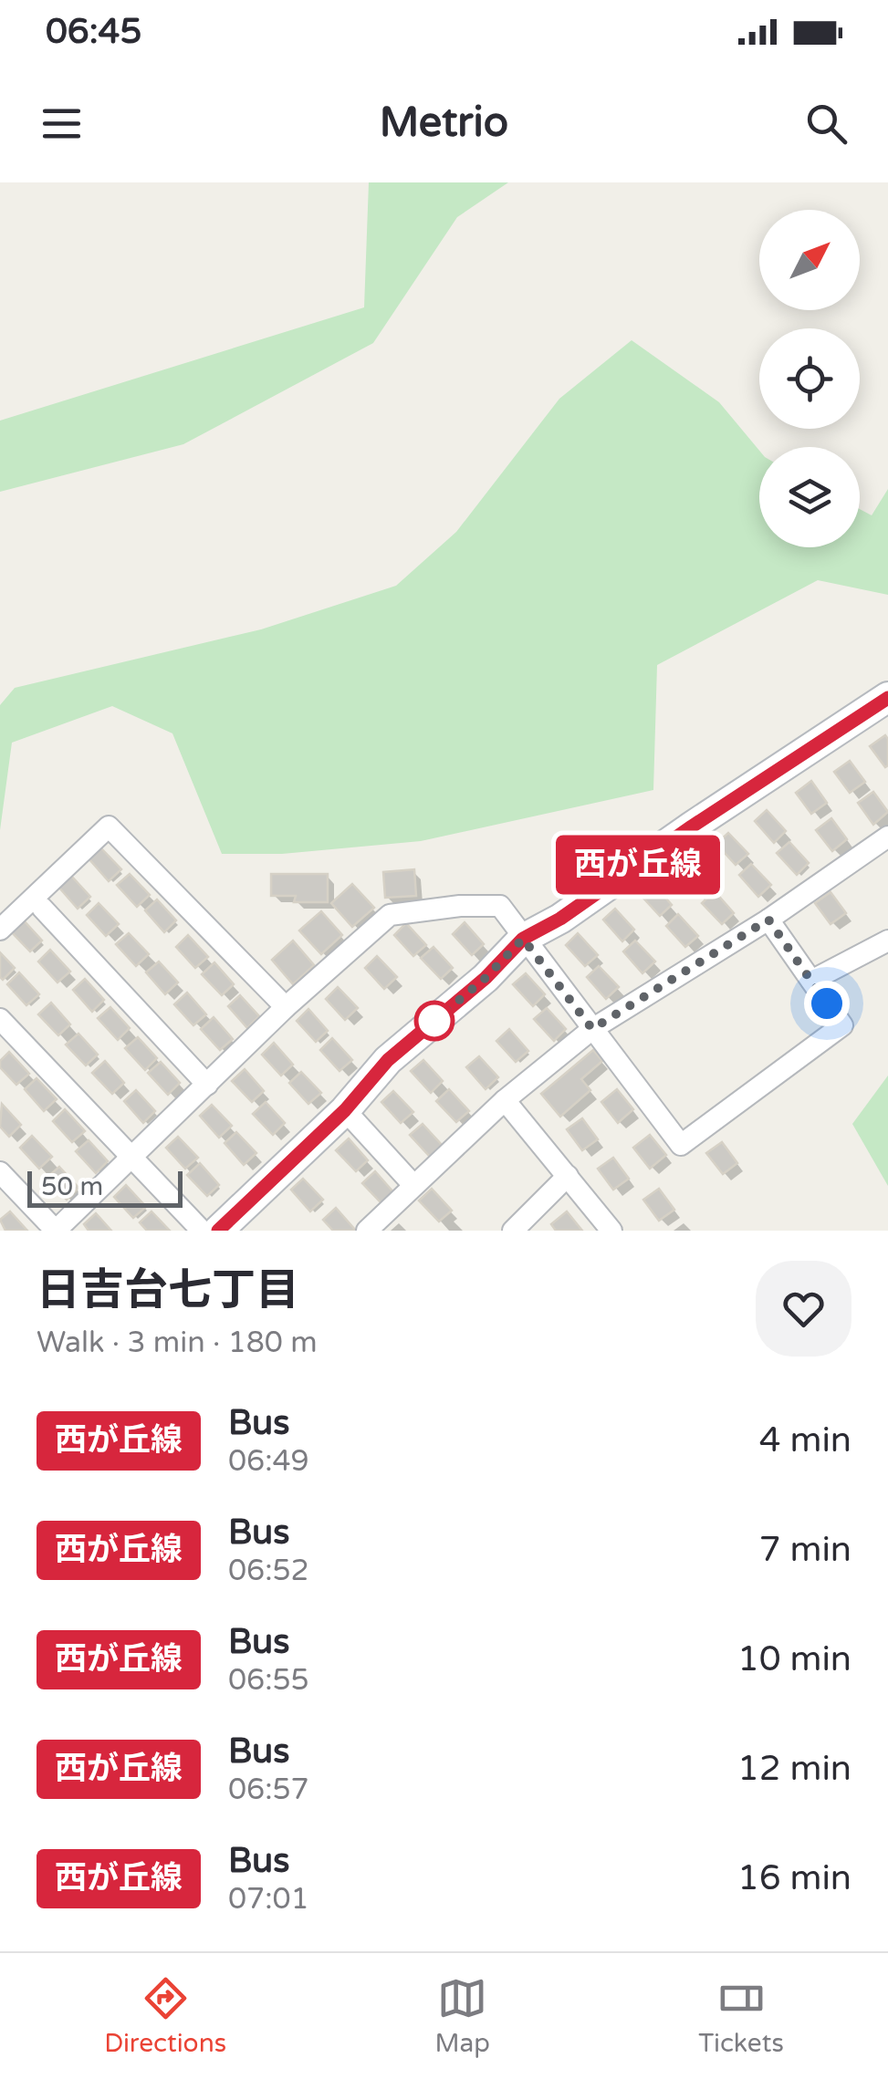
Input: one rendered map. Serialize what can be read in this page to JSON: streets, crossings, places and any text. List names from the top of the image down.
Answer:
{
  "lines": ["bus line 西が丘線"],
  "scale_bar": "50 m",
  "north": "top right",
  "page": {
    "status": "06:45",
    "header": "Metrio",
    "on_map": "西が丘線",
    "scale": "50 m",
    "heading": ["日吉台七丁目", "Walk · 3 min · 180 m"],
    "list": [
      {
        "mark": "西が丘線",
        "name": "Bus",
        "note": "06:49",
        "value": "4 min"
      },
      {
        "mark": "西が丘線",
        "name": "Bus",
        "note": "06:52",
        "value": "7 min"
      },
      {
        "mark": "西が丘線",
        "name": "Bus",
        "note": "06:55",
        "value": "10 min"
      },
      {
        "mark": "西が丘線",
        "name": "Bus",
        "note": "06:57",
        "value": "12 min"
      },
      {
        "mark": "西が丘線",
        "name": "Bus",
        "note": "07:01",
        "value": "16 min"
      }
    ],
    "tabs": ["Directions", "Map", "Tickets"]
  }
}
